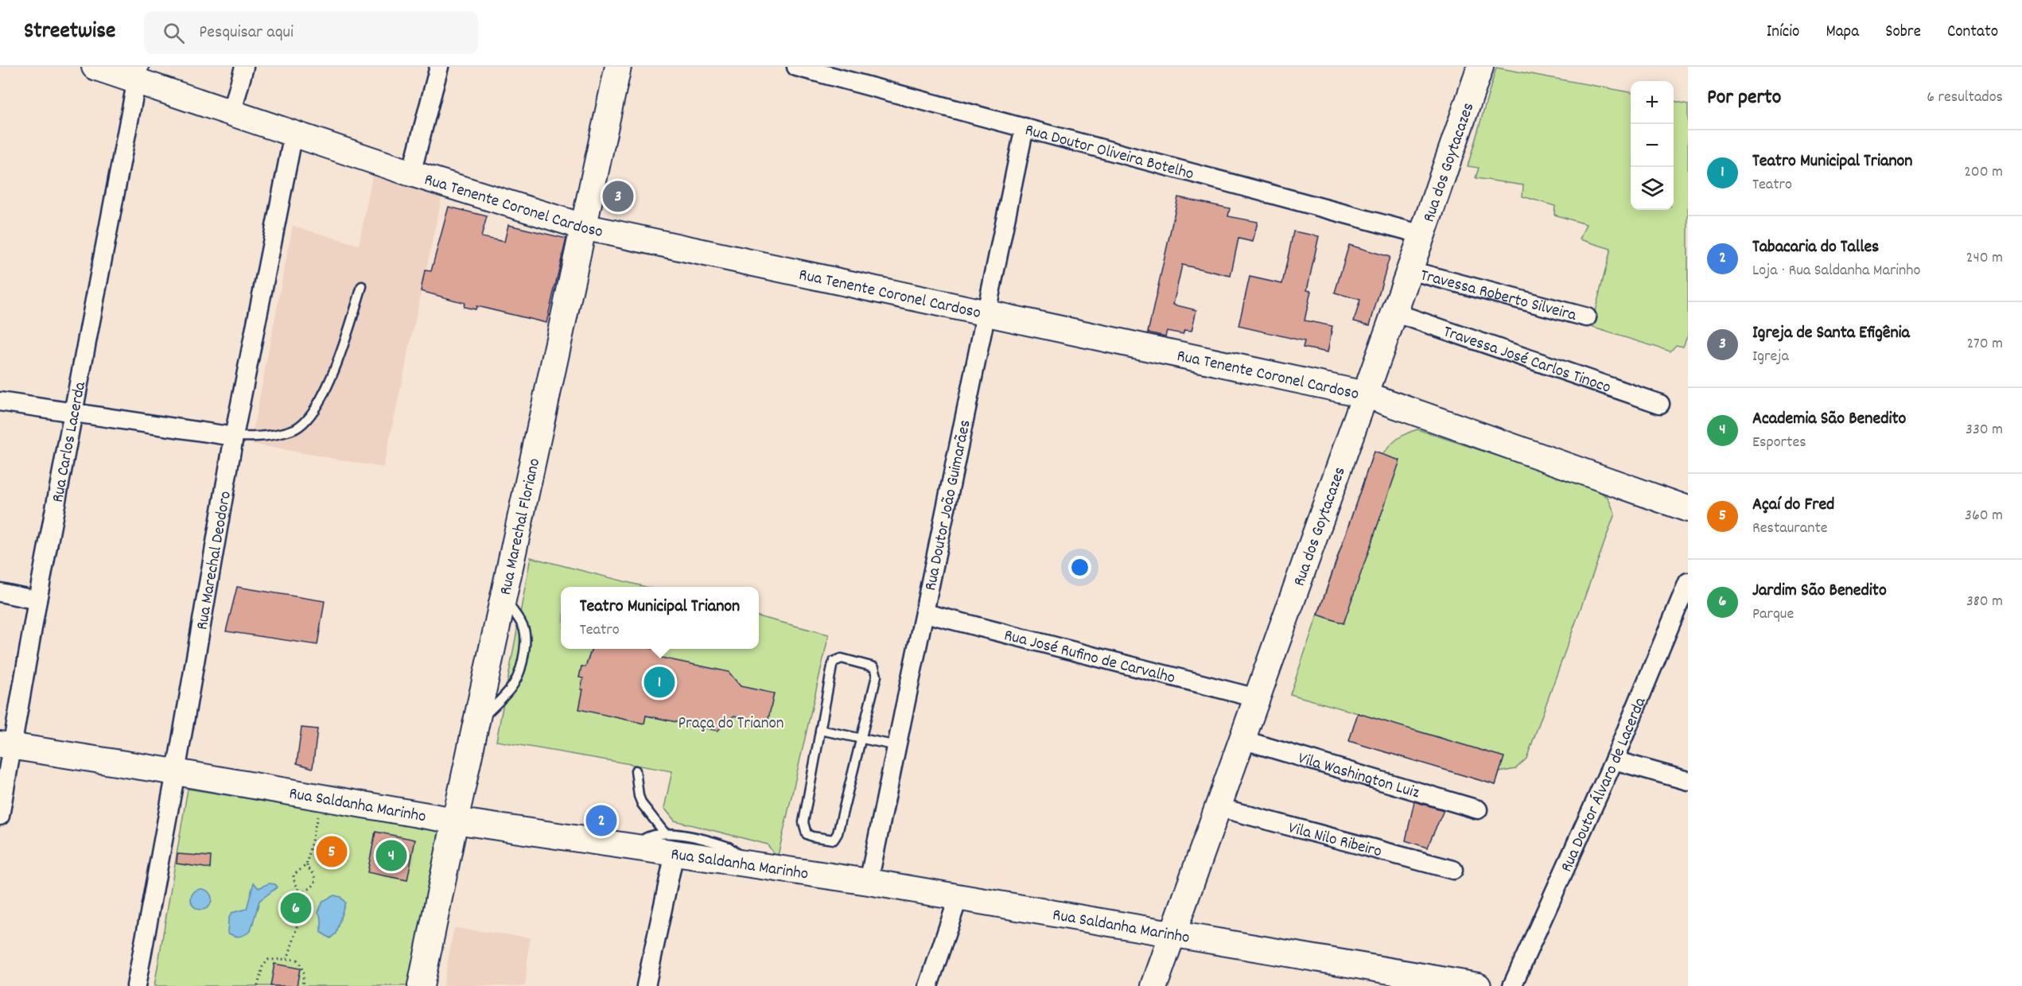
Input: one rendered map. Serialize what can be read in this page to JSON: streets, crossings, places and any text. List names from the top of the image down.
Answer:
{
  "streets": {
    "main road": [
      "Rua dos Goytacazes",
      "Rua Tenente Coronel Cardoso",
      "Rua Marechal Floriano",
      "Rua Saldanha Marinho"
    ],
    "street": [
      "Rua Doutor Oliveira Botelho",
      "Travessa Roberto Silveira",
      "Travessa José Carlos Tinoco",
      "Rua Carlos Lacerda",
      "Rua Doutor João Guimarães",
      "Rua Marechal Deodoro",
      "Rua José Rufino de Carvalho",
      "Vila Washington Luiz",
      "Rua Doutor Álvaro de Lacerda",
      "Vila Nilo Ribeiro"
    ]
  },
  "crossings": [
    ["Rua Doutor Oliveira Botelho", "Rua dos Goytacazes"],
    ["Rua Doutor Oliveira Botelho", "Rua Doutor João Guimarães"],
    ["Rua dos Goytacazes", "Rua Tenente Coronel Cardoso"],
    ["Rua dos Goytacazes", "Travessa Roberto Silveira"],
    ["Rua dos Goytacazes", "Travessa José Carlos Tinoco"],
    ["Rua dos Goytacazes", "Rua José Rufino de Carvalho"],
    ["Rua dos Goytacazes", "Vila Washington Luiz"],
    ["Rua dos Goytacazes", "Rua Saldanha Marinho"],
    ["Rua dos Goytacazes", "Vila Nilo Ribeiro"],
    ["Rua Tenente Coronel Cardoso", "Rua Carlos Lacerda"],
    ["Rua Tenente Coronel Cardoso", "Rua Doutor João Guimarães"],
    ["Rua Tenente Coronel Cardoso", "Rua Marechal Floriano"],
    ["Rua Tenente Coronel Cardoso", "Rua Marechal Deodoro"],
    ["Rua Carlos Lacerda", "Rua Saldanha Marinho"],
    ["Rua Doutor João Guimarães", "Rua José Rufino de Carvalho"],
    ["Rua Doutor João Guimarães", "Rua Saldanha Marinho"],
    ["Rua Marechal Floriano", "Rua Saldanha Marinho"],
    ["Rua Marechal Deodoro", "Rua Saldanha Marinho"]
  ],
  "parks": ["Praça do Trianon"],
  "page": {
    "header": "Streetwise",
    "search": "Pesquisar aqui",
    "nav": [
      "Início",
      "Mapa",
      "Sobre",
      "Contato"
    ],
    "heading": ["Por perto", "6 resultados"],
    "map_buttons": ["+", "−"],
    "list": [
      {
        "mark": "1",
        "name": "Teatro Municipal Trianon",
        "note": "Teatro",
        "value": "200 m"
      },
      {
        "mark": "2",
        "name": "Tabacaria do Talles",
        "note": "Loja · Rua Saldanha Marinho",
        "value": "240 m"
      },
      {
        "mark": "3",
        "name": "Igreja de Santa Efigênia",
        "note": "Igreja",
        "value": "270 m"
      },
      {
        "mark": "4",
        "name": "Academia São Benedito",
        "note": "Esportes",
        "value": "330 m"
      },
      {
        "mark": "5",
        "name": "Açaí do Fred",
        "note": "Restaurante",
        "value": "360 m"
      },
      {
        "mark": "6",
        "name": "Jardim São Benedito",
        "note": "Parque",
        "value": "380 m"
      }
    ],
    "pins": [
      "3",
      "1",
      "2",
      "5",
      "4",
      "6"
    ],
    "popup": ["Teatro Municipal Trianon", "Teatro"]
  }
}
